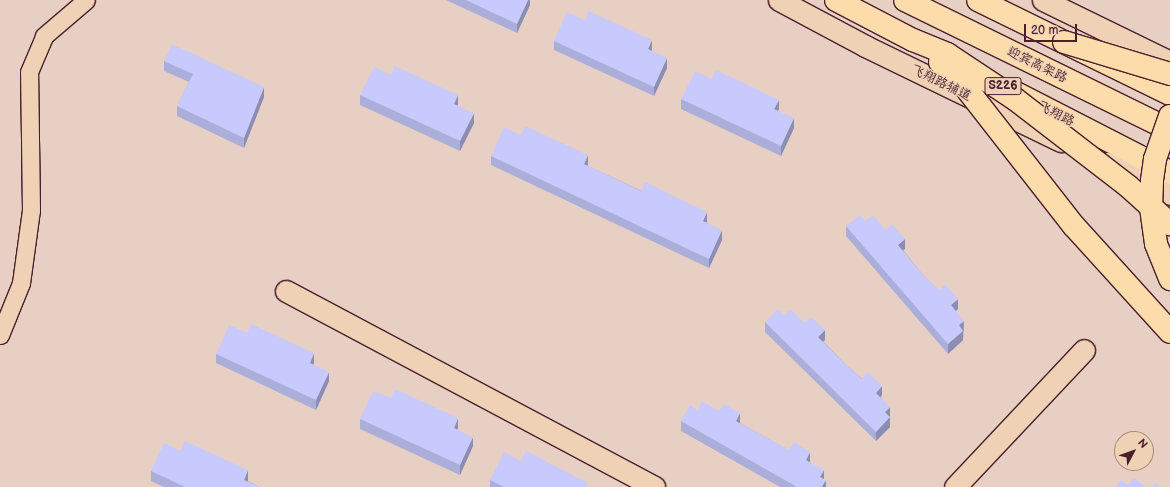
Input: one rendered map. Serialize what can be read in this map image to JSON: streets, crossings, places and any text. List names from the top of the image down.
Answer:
{
  "streets": {
    "main road": ["迎宾高架路", "S226", "飞翔路"],
    "street": ["飞翔路辅道"]
  },
  "scale_bar": "20 m",
  "north": "top right"
}
